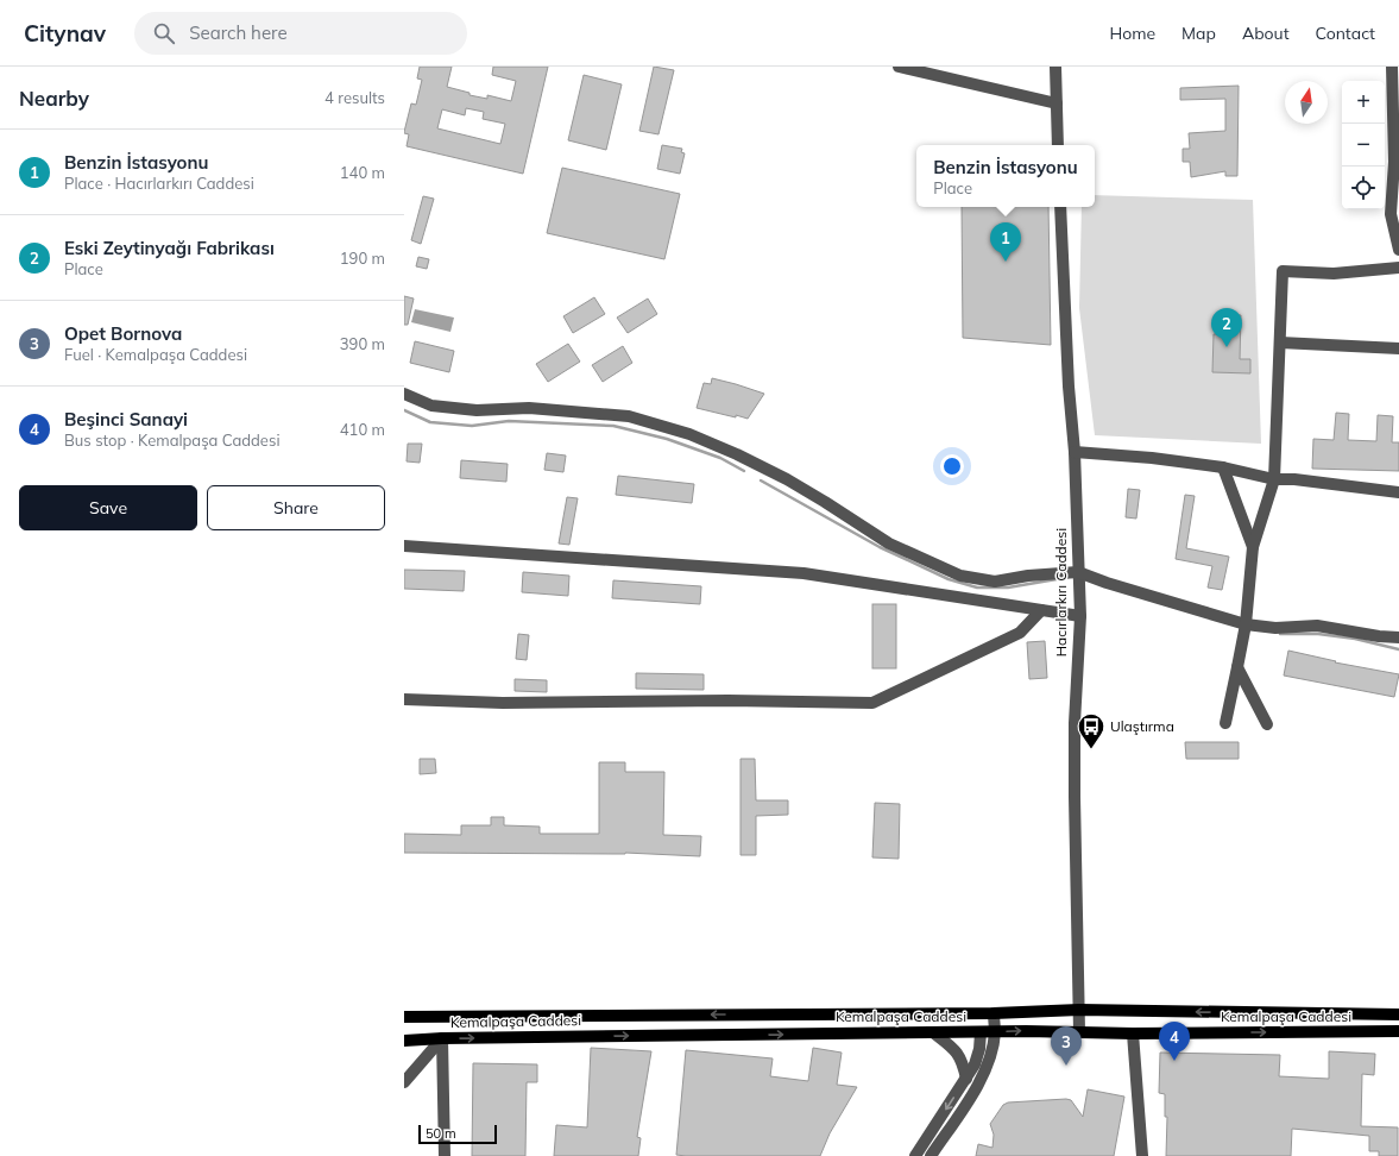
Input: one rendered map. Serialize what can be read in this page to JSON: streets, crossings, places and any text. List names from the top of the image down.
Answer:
{
  "streets": {
    "main road": ["Kemalpaşa Caddesi"],
    "street": ["Hacırlarkırı Caddesi"]
  },
  "crossings": [
    ["Hacırlarkırı Caddesi", "Kemalpaşa Caddesi"]
  ],
  "places": {
    "bus stop": ["Ulaştırma"]
  },
  "scale_bar": "50 m",
  "north": "top",
  "page": {
    "header": "Citynav",
    "search": "Search here",
    "nav": [
      "Home",
      "Map",
      "About",
      "Contact"
    ],
    "heading": ["Nearby", "4 results"],
    "map_buttons": ["+", "−"],
    "list": [
      {
        "mark": "1",
        "name": "Benzin İstasyonu",
        "note": "Place · Hacırlarkırı Caddesi",
        "value": "140 m"
      },
      {
        "mark": "2",
        "name": "Eski Zeytinyağı Fabrikası",
        "note": "Place",
        "value": "190 m"
      },
      {
        "mark": "3",
        "name": "Opet Bornova",
        "note": "Fuel · Kemalpaşa Caddesi",
        "value": "390 m"
      },
      {
        "mark": "4",
        "name": "Beşinci Sanayi",
        "note": "Bus stop · Kemalpaşa Caddesi",
        "value": "410 m"
      }
    ],
    "popup": ["Benzin İstasyonu", "Place"],
    "pins": [
      "1",
      "2",
      "4",
      "3"
    ],
    "buttons": ["Save", "Share"],
    "scale": "50 m"
  }
}
